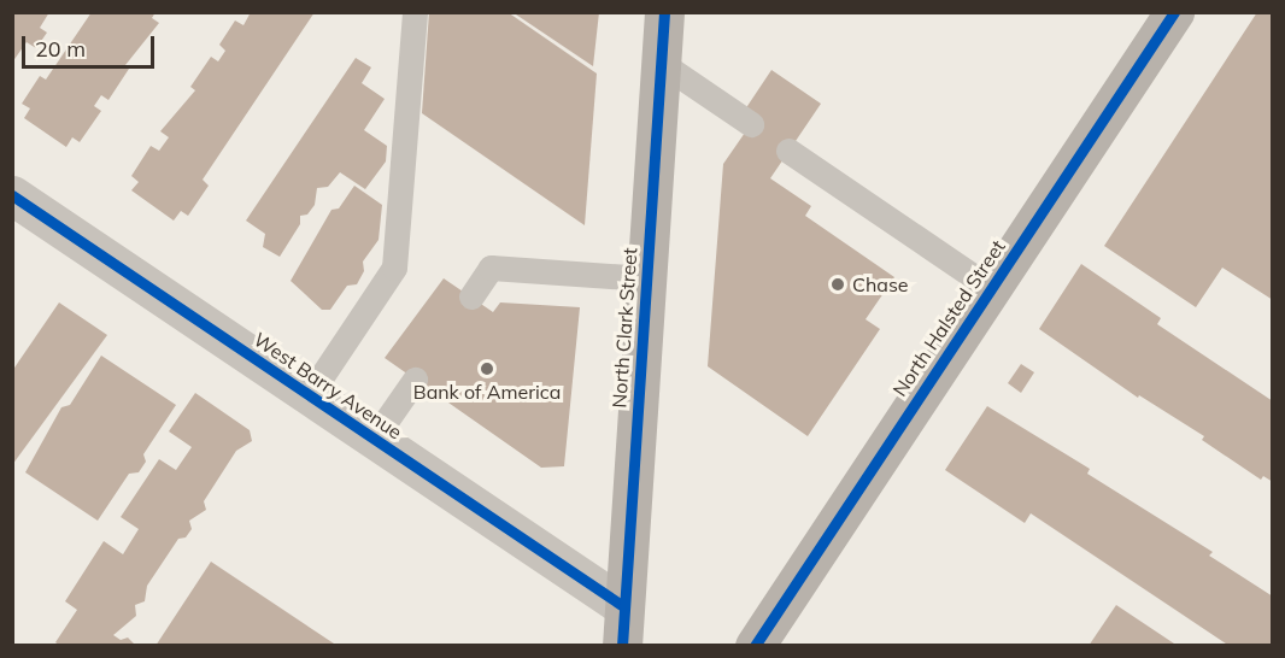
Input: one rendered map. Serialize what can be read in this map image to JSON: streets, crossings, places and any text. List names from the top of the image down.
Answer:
{
  "streets": {
    "main road": ["North Halsted Street", "North Clark Street"],
    "street": ["West Barry Avenue"]
  },
  "crossings": [
    ["North Clark Street", "West Barry Avenue"]
  ],
  "places": ["Chase", "Bank of America"],
  "scale_bar": "20 m"
}
